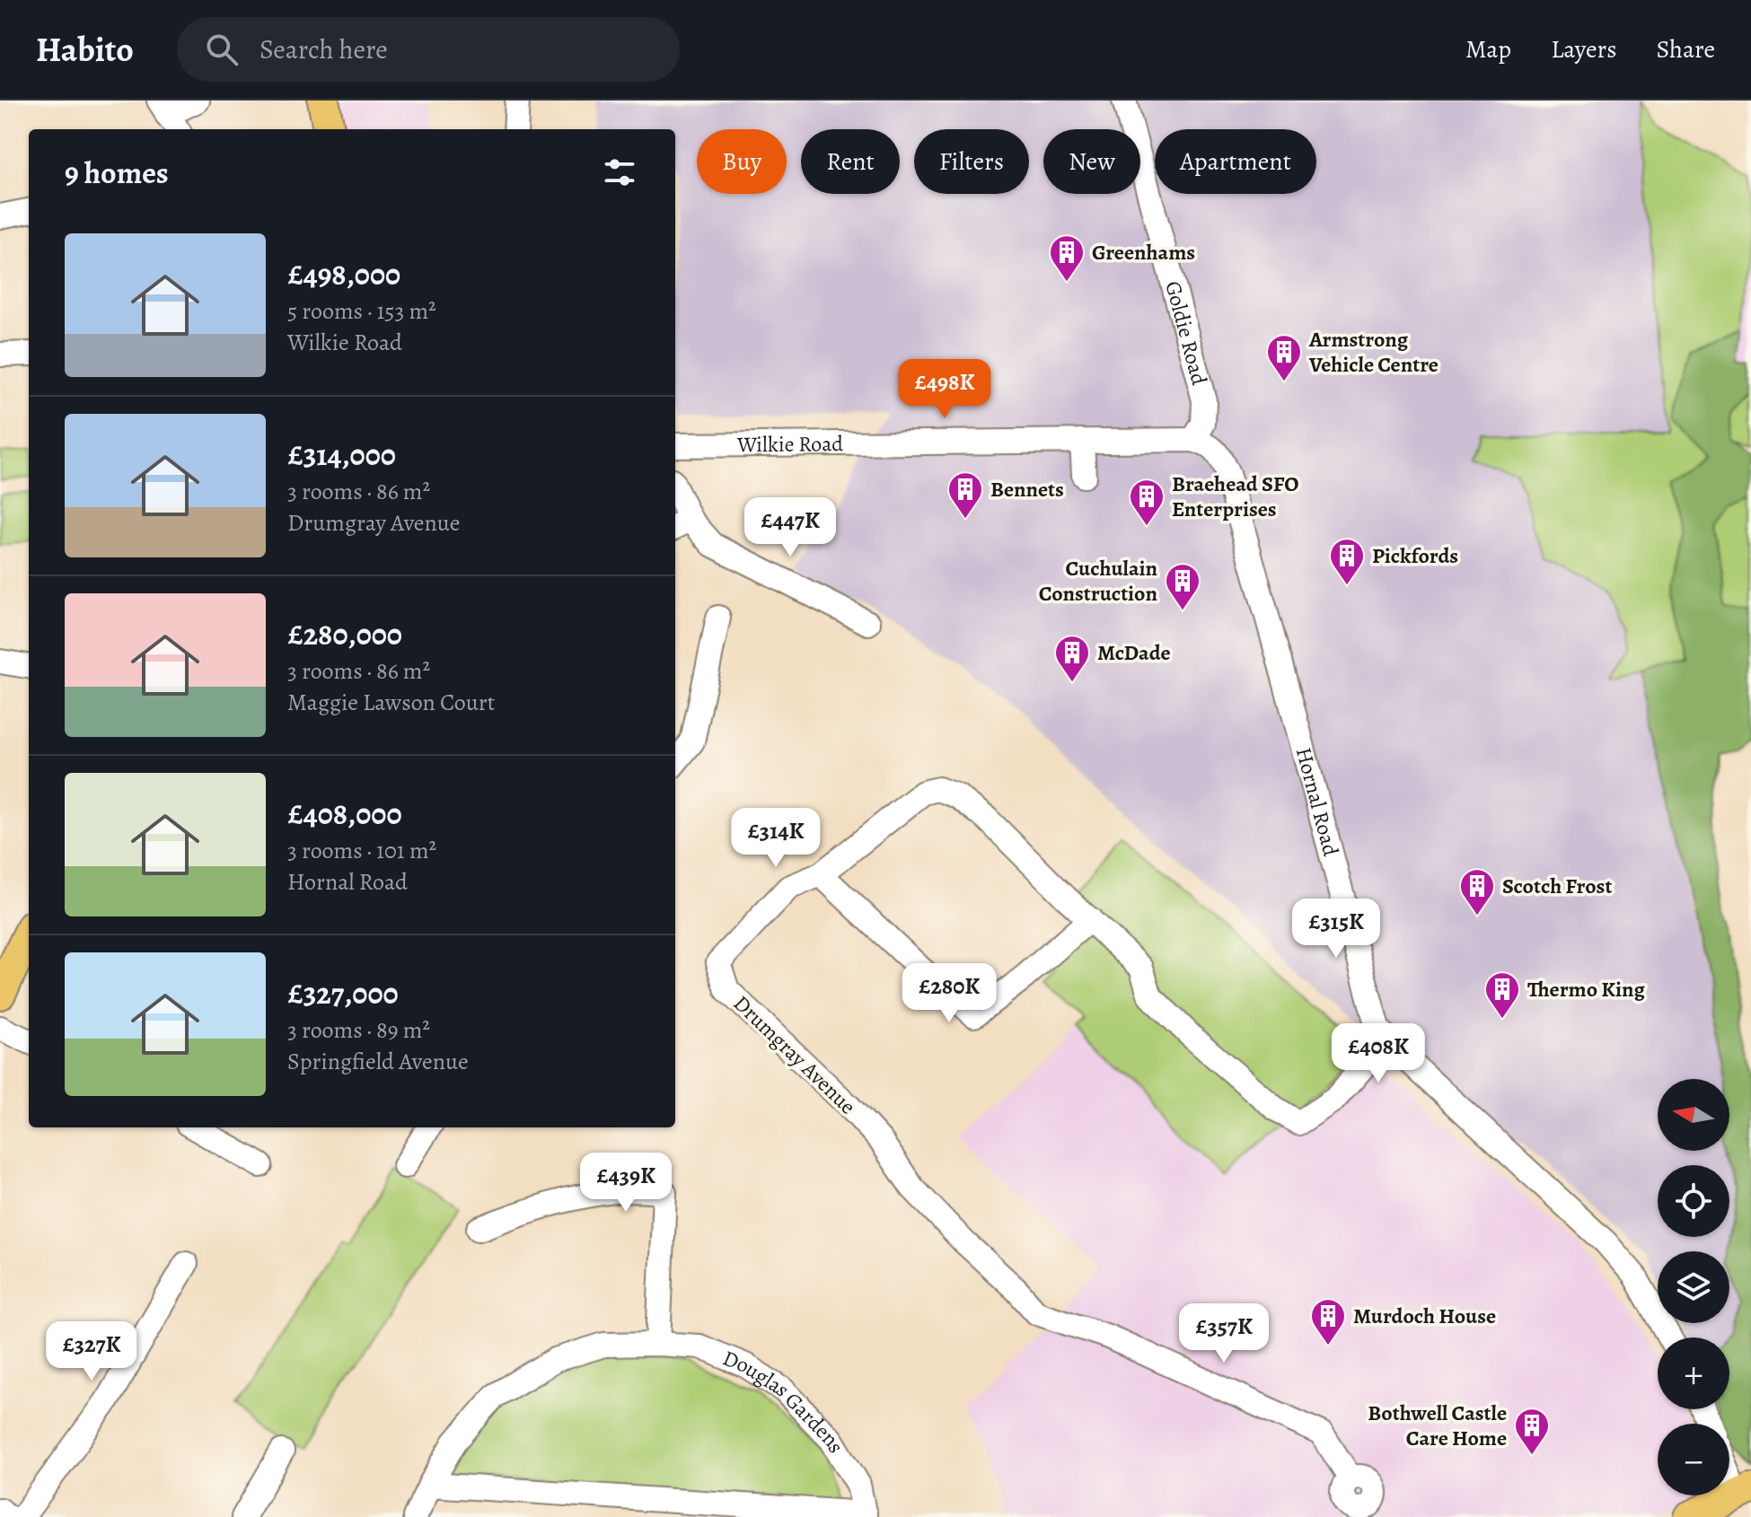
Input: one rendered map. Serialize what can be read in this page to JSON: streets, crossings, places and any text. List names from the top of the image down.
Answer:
{
  "streets": {
    "street": [
      "Goldie Road",
      "Wilkie Road",
      "Hornal Road",
      "Drumgray Avenue",
      "Douglas Gardens"
    ]
  },
  "crossings": [
    ["Goldie Road", "Wilkie Road"],
    ["Goldie Road", "Hornal Road"],
    ["Wilkie Road", "Hornal Road"],
    ["Hornal Road", "Drumgray Avenue"]
  ],
  "places": {
    "building": [
      "Greenhams",
      "Armstrong Vehicle Centre",
      "Bennets",
      "Braehead SFO Enterprises",
      "Pickfords",
      "Cuchulain Construction",
      "McDade",
      "Scotch Frost",
      "Thermo King",
      "Murdoch House",
      "Bothwell Castle Care Home"
    ]
  },
  "north": "left",
  "page": {
    "header": "Habito",
    "search": "Search here",
    "nav": ["Map", "Layers", "Share"],
    "chip": [
      "Buy",
      "Rent",
      "Filters",
      "New",
      "Apartment"
    ],
    "heading": "9 homes",
    "list": [
      {
        "name": "£498,000",
        "note": "5 rooms · 153 m² · Wilkie Road"
      },
      {
        "name": "£314,000",
        "note": "3 rooms · 86 m² · Drumgray Avenue"
      },
      {
        "name": "£280,000",
        "note": "3 rooms · 86 m² · Maggie Lawson Court"
      },
      {
        "name": "£408,000",
        "note": "3 rooms · 101 m² · Hornal Road"
      },
      {
        "name": "£327,000",
        "note": "3 rooms · 89 m² · Springfield Avenue"
      }
    ],
    "price": [
      "£498K",
      "£447K",
      "£314K",
      "£315K",
      "£280K",
      "£408K",
      "£439K",
      "£357K",
      "£327K"
    ],
    "map_buttons": ["+", "−"]
  }
}
